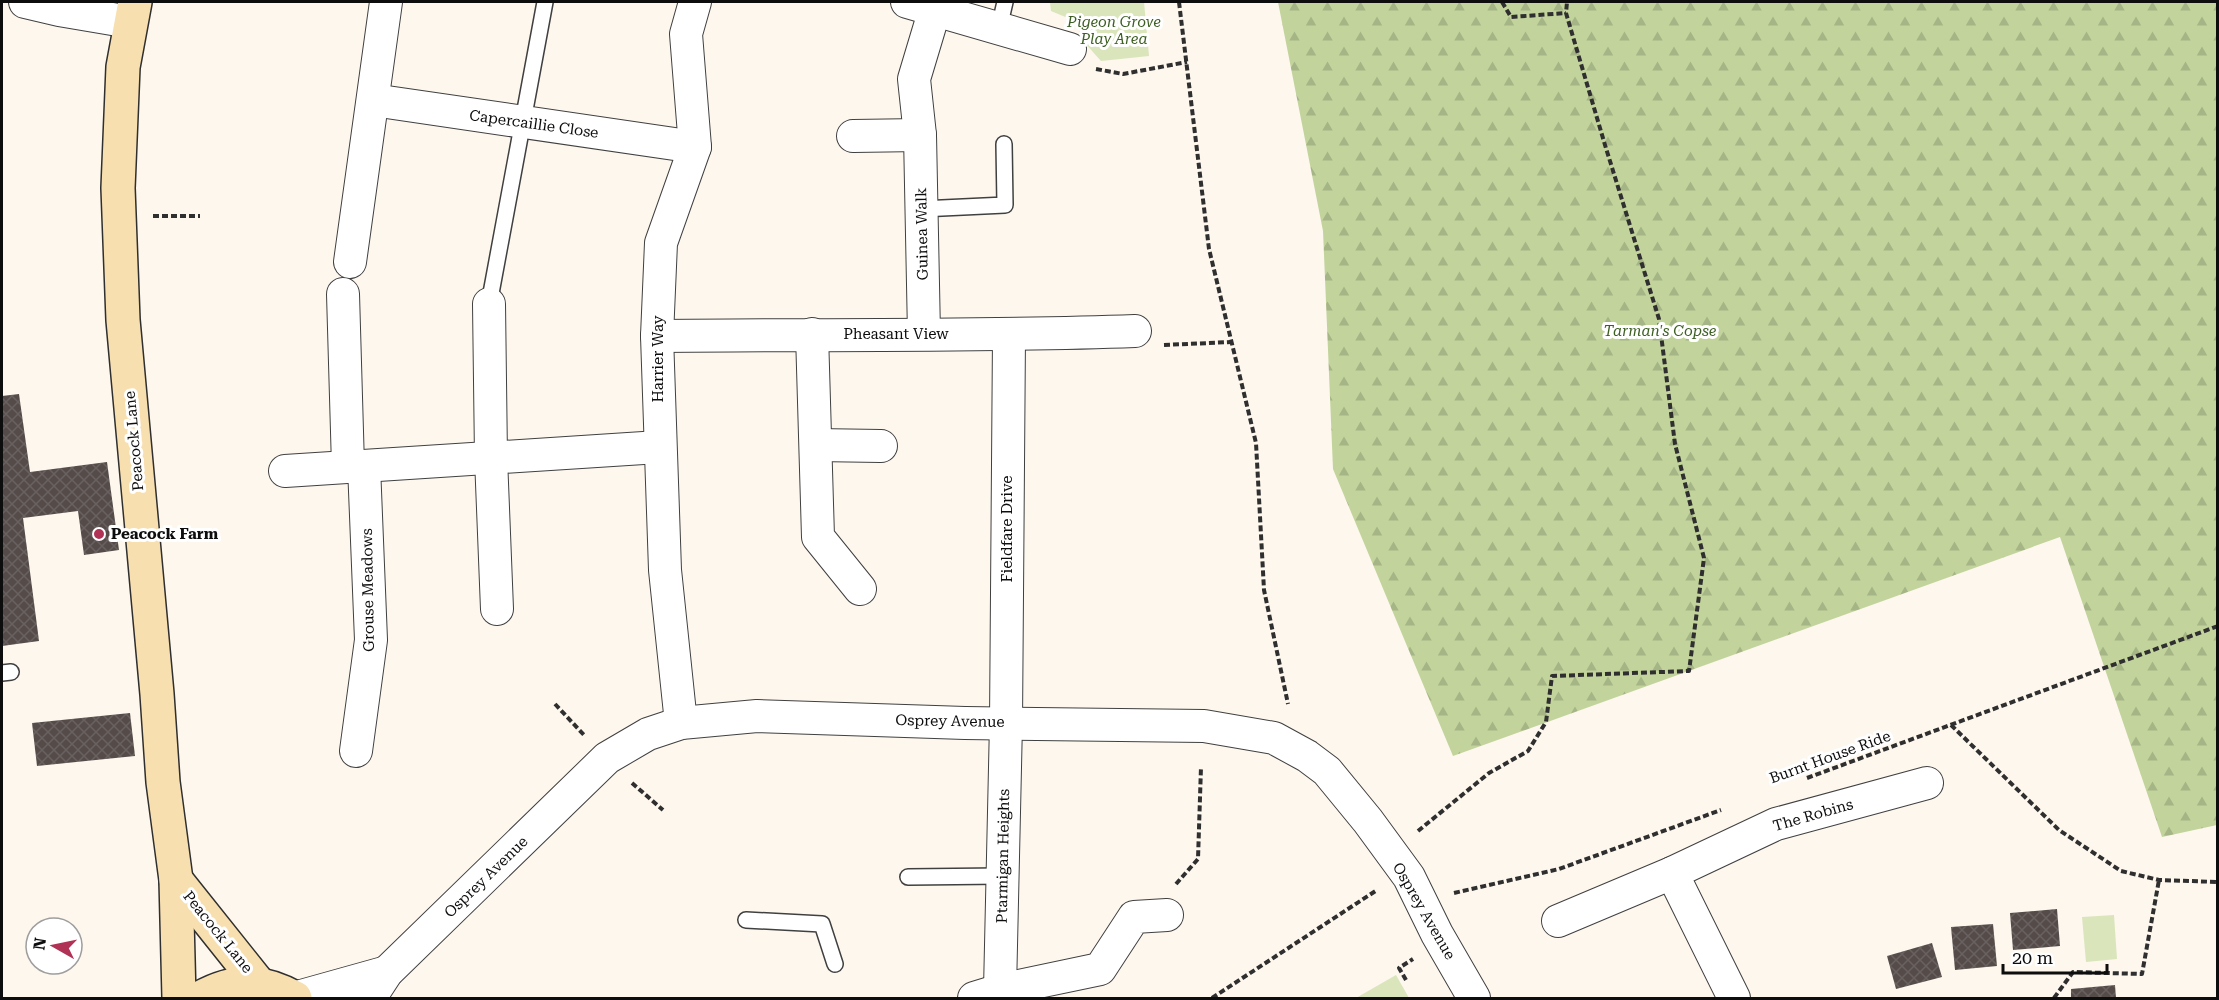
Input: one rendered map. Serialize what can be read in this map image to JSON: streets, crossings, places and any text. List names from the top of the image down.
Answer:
{
  "streets": {
    "street": [
      "Capercaillie Close",
      "Guinea Walk",
      "Pheasant View",
      "Harrier Way",
      "Peacock Lane",
      "Fieldfare Drive",
      "Grouse Meadows",
      "Osprey Avenue",
      "The Robins",
      "Ptarmigan Heights"
    ],
    "path": ["Burnt House Ride"]
  },
  "crossings": [
    ["Capercaillie Close", "Harrier Way"],
    ["Guinea Walk", "Pheasant View"],
    ["Pheasant View", "Harrier Way"],
    ["Pheasant View", "Fieldfare Drive"],
    ["Harrier Way", "Osprey Avenue"],
    ["Fieldfare Drive", "Osprey Avenue"],
    ["Fieldfare Drive", "Ptarmigan Heights"],
    ["Osprey Avenue", "Ptarmigan Heights"]
  ],
  "parks": ["Pigeon Grove Play Area", "Tarman's Copse"],
  "places": ["Peacock Farm"],
  "scale_bar": "20 m",
  "north": "left"
}
